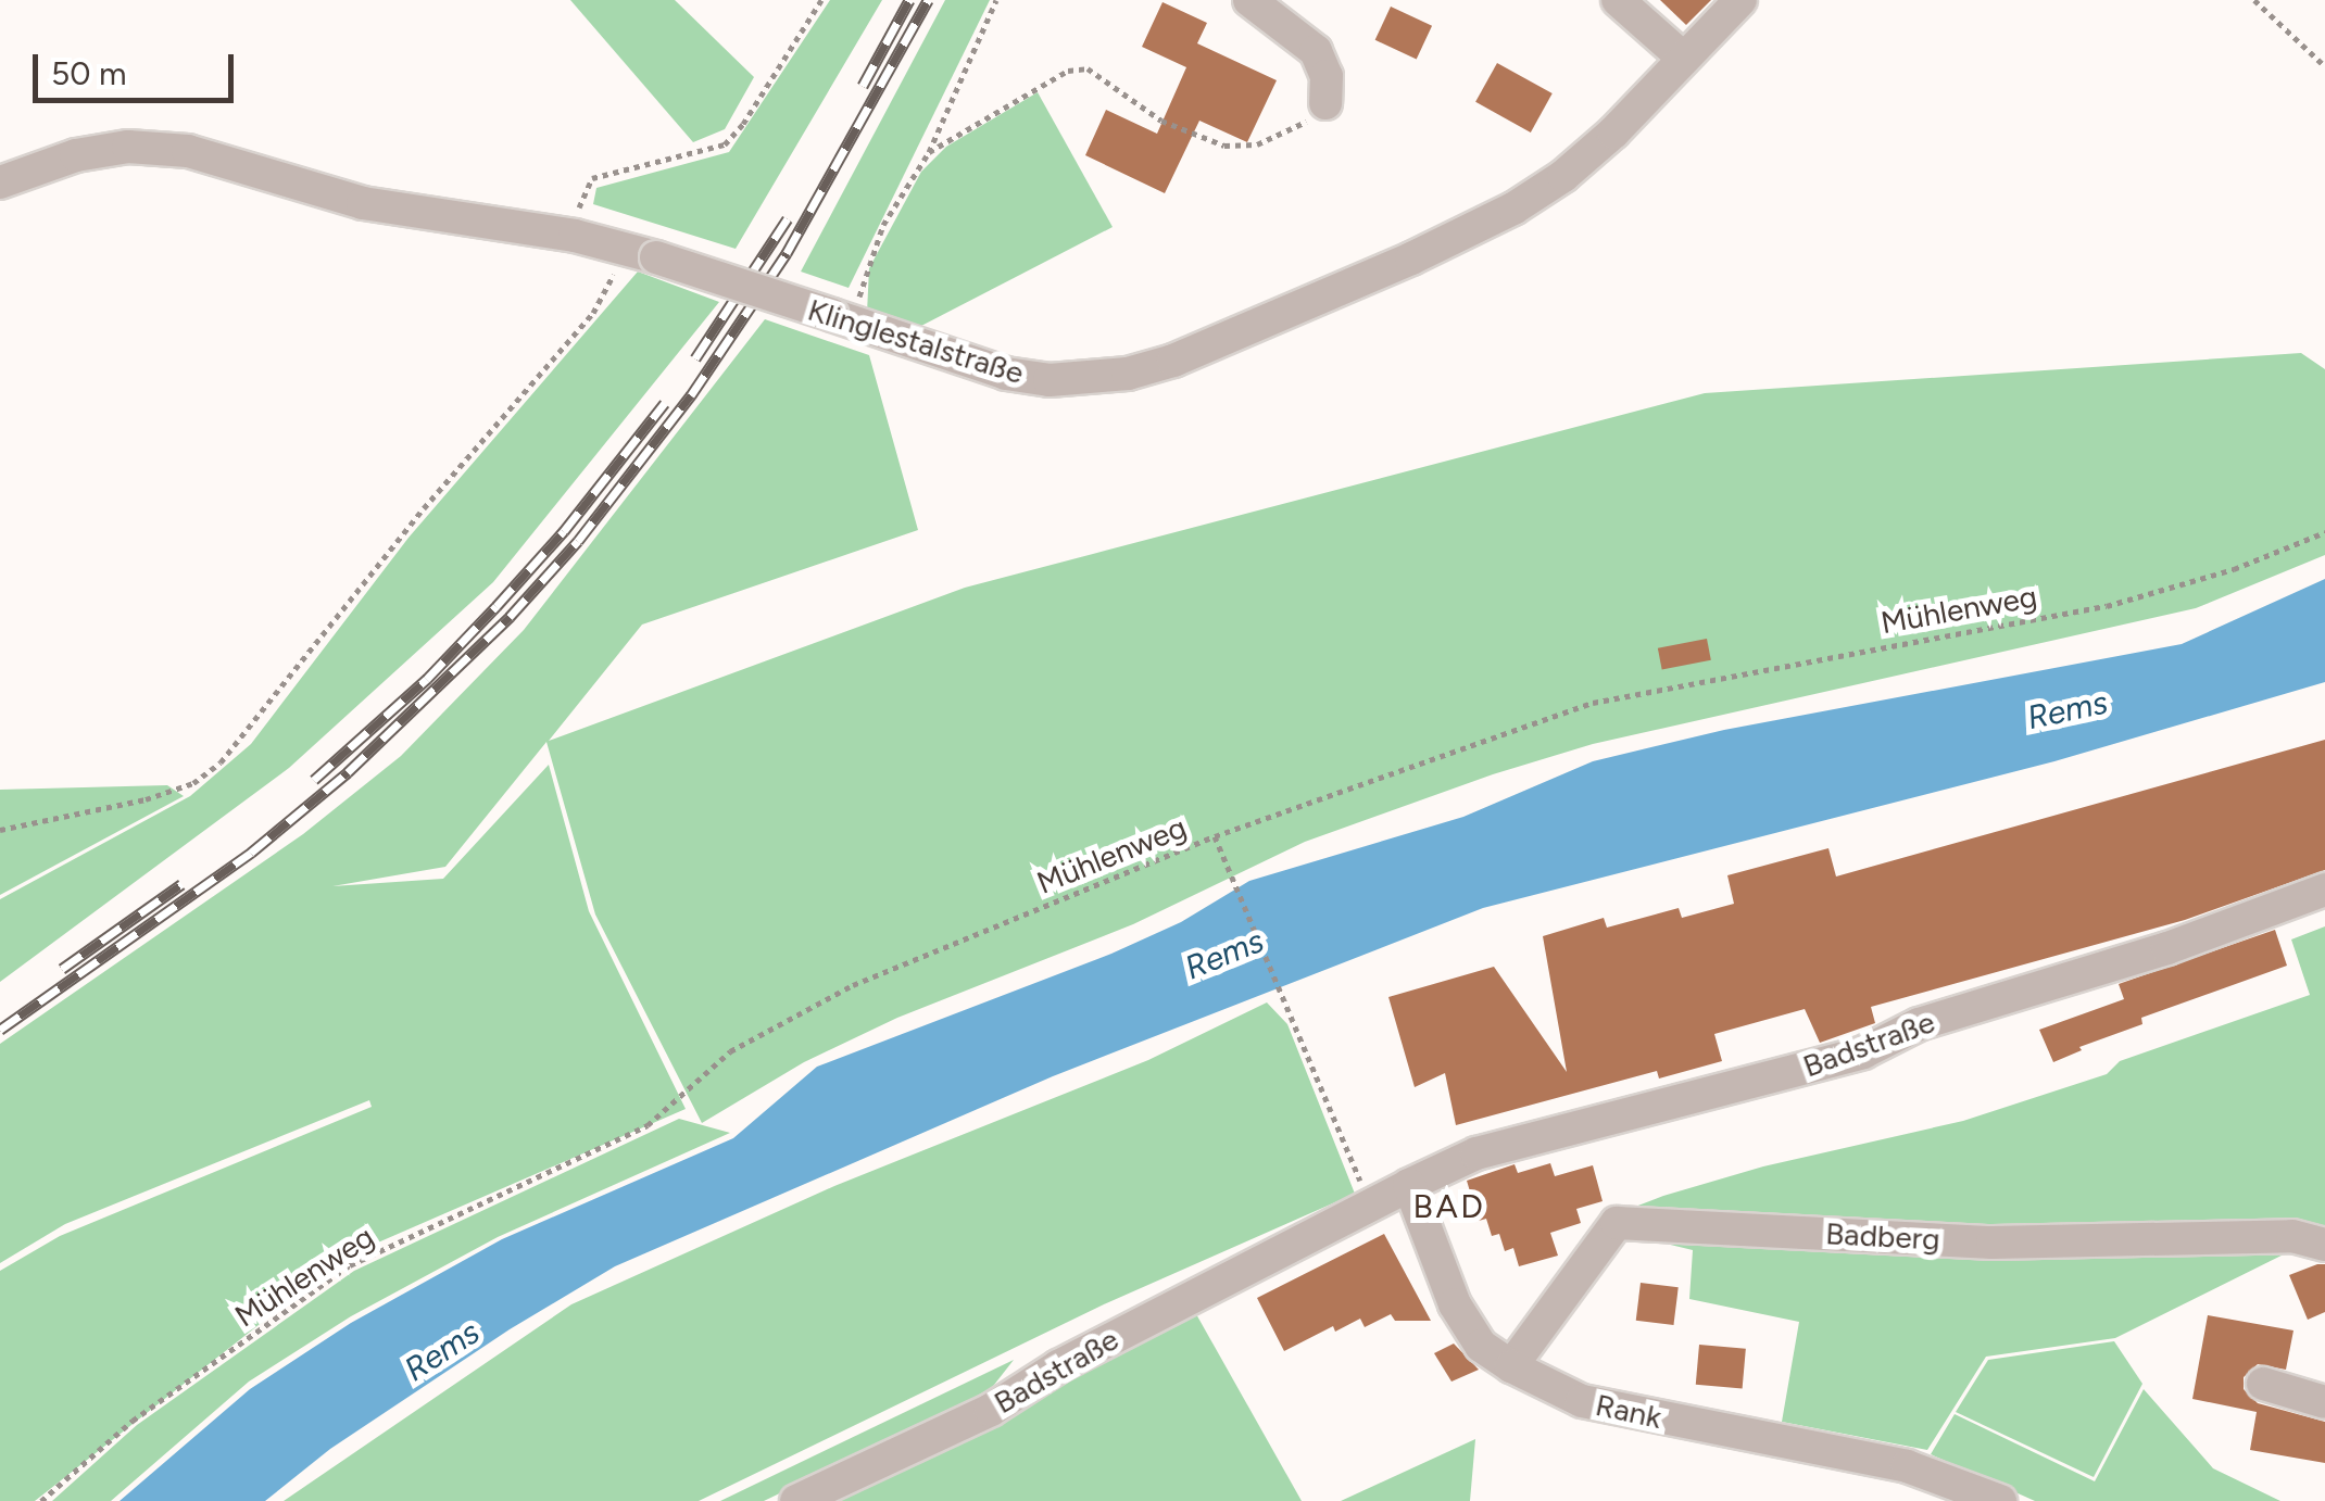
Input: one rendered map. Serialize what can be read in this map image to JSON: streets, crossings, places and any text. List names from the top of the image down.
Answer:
{
  "streets": {
    "street": [
      "Klinglestalstraße",
      "Badstraße",
      "Badberg",
      "Rank"
    ],
    "path": ["Mühlenweg"]
  },
  "crossings": [
    ["Badstraße", "Rank"],
    ["Badberg", "Rank"]
  ],
  "districts": ["BAD"],
  "water": ["Rems"],
  "scale_bar": "50 m"
}
